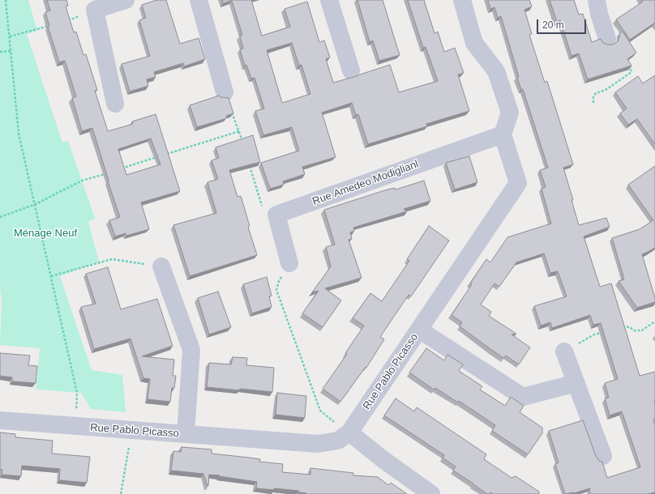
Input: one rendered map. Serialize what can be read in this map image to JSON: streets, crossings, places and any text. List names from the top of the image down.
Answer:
{
  "streets": {
    "street": ["Rue Amedeo Modiglianl", "Rue Pablo Picasso"]
  },
  "crossings": [
    ["Rue Amedeo Modiglianl", "Rue Pablo Picasso"]
  ],
  "parks": ["Ménage Neuf"],
  "scale_bar": "20 m"
}
